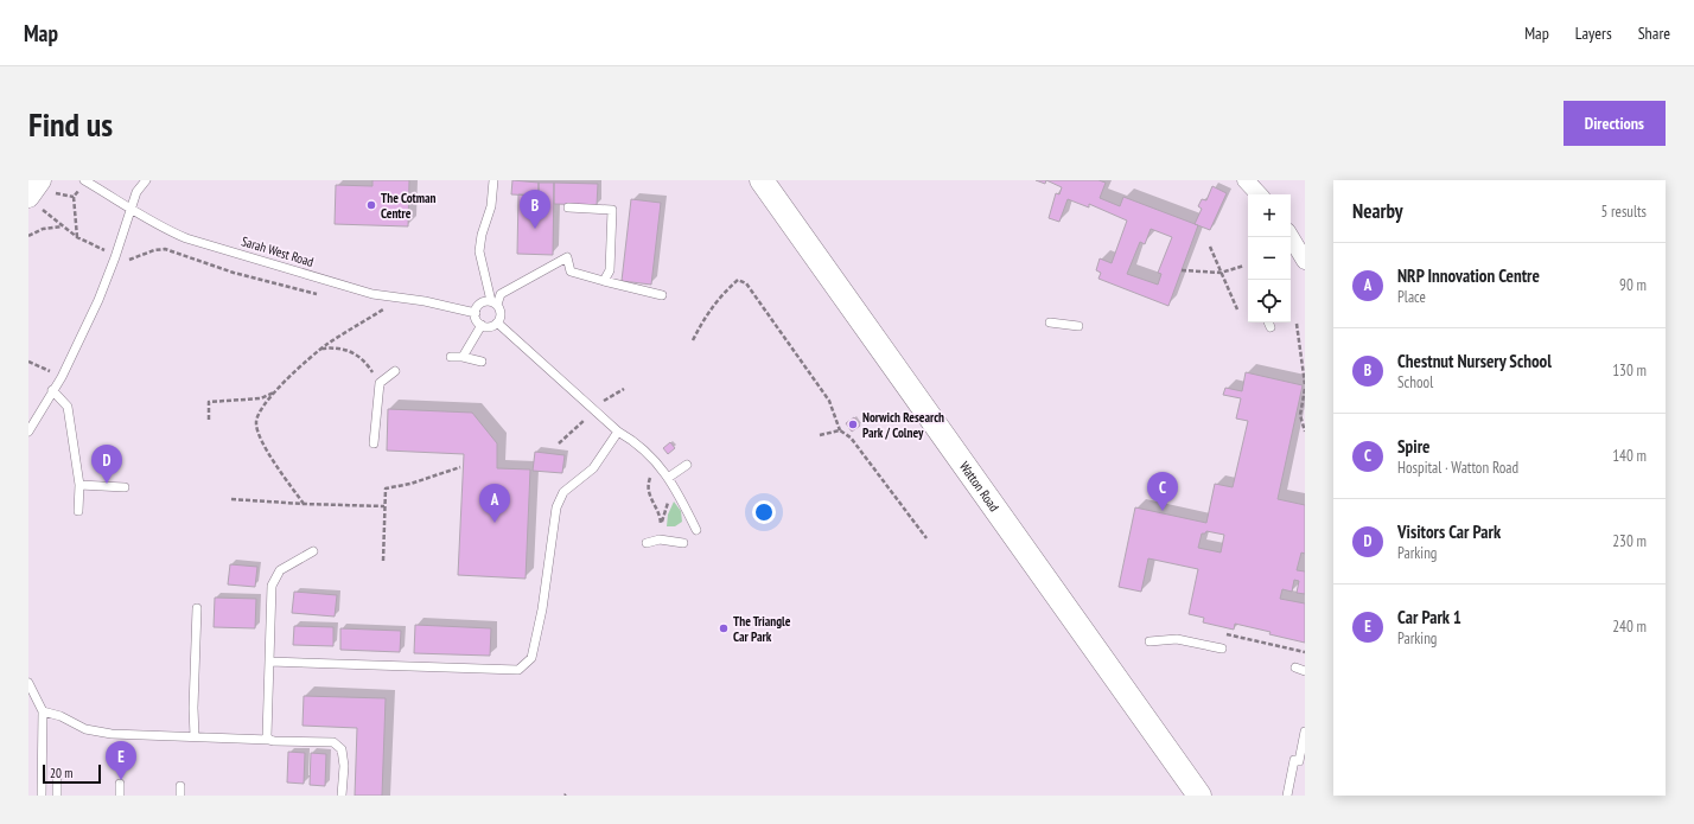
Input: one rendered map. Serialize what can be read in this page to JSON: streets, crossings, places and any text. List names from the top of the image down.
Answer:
{
  "streets": {
    "main road": ["Watton Road"],
    "lane": ["Sarah West Road"]
  },
  "places": ["The Cotman Centre", "Norwich Research Park / Colney", "The Triangle Car Park"],
  "scale_bar": "20 m",
  "page": {
    "header": "Map",
    "nav": ["Map", "Layers", "Share"],
    "buttons": "Directions",
    "title": "Find us",
    "heading": ["Nearby", "5 results"],
    "pins": [
      "B",
      "D",
      "C",
      "A",
      "E"
    ],
    "map_buttons": ["+", "−"],
    "list": [
      {
        "mark": "A",
        "name": "NRP Innovation Centre",
        "note": "Place",
        "value": "90 m"
      },
      {
        "mark": "B",
        "name": "Chestnut Nursery School",
        "note": "School",
        "value": "130 m"
      },
      {
        "mark": "C",
        "name": "Spire",
        "note": "Hospital · Watton Road",
        "value": "140 m"
      },
      {
        "mark": "D",
        "name": "Visitors Car Park",
        "note": "Parking",
        "value": "230 m"
      },
      {
        "mark": "E",
        "name": "Car Park 1",
        "note": "Parking",
        "value": "240 m"
      }
    ],
    "scale": "20 m"
  }
}
